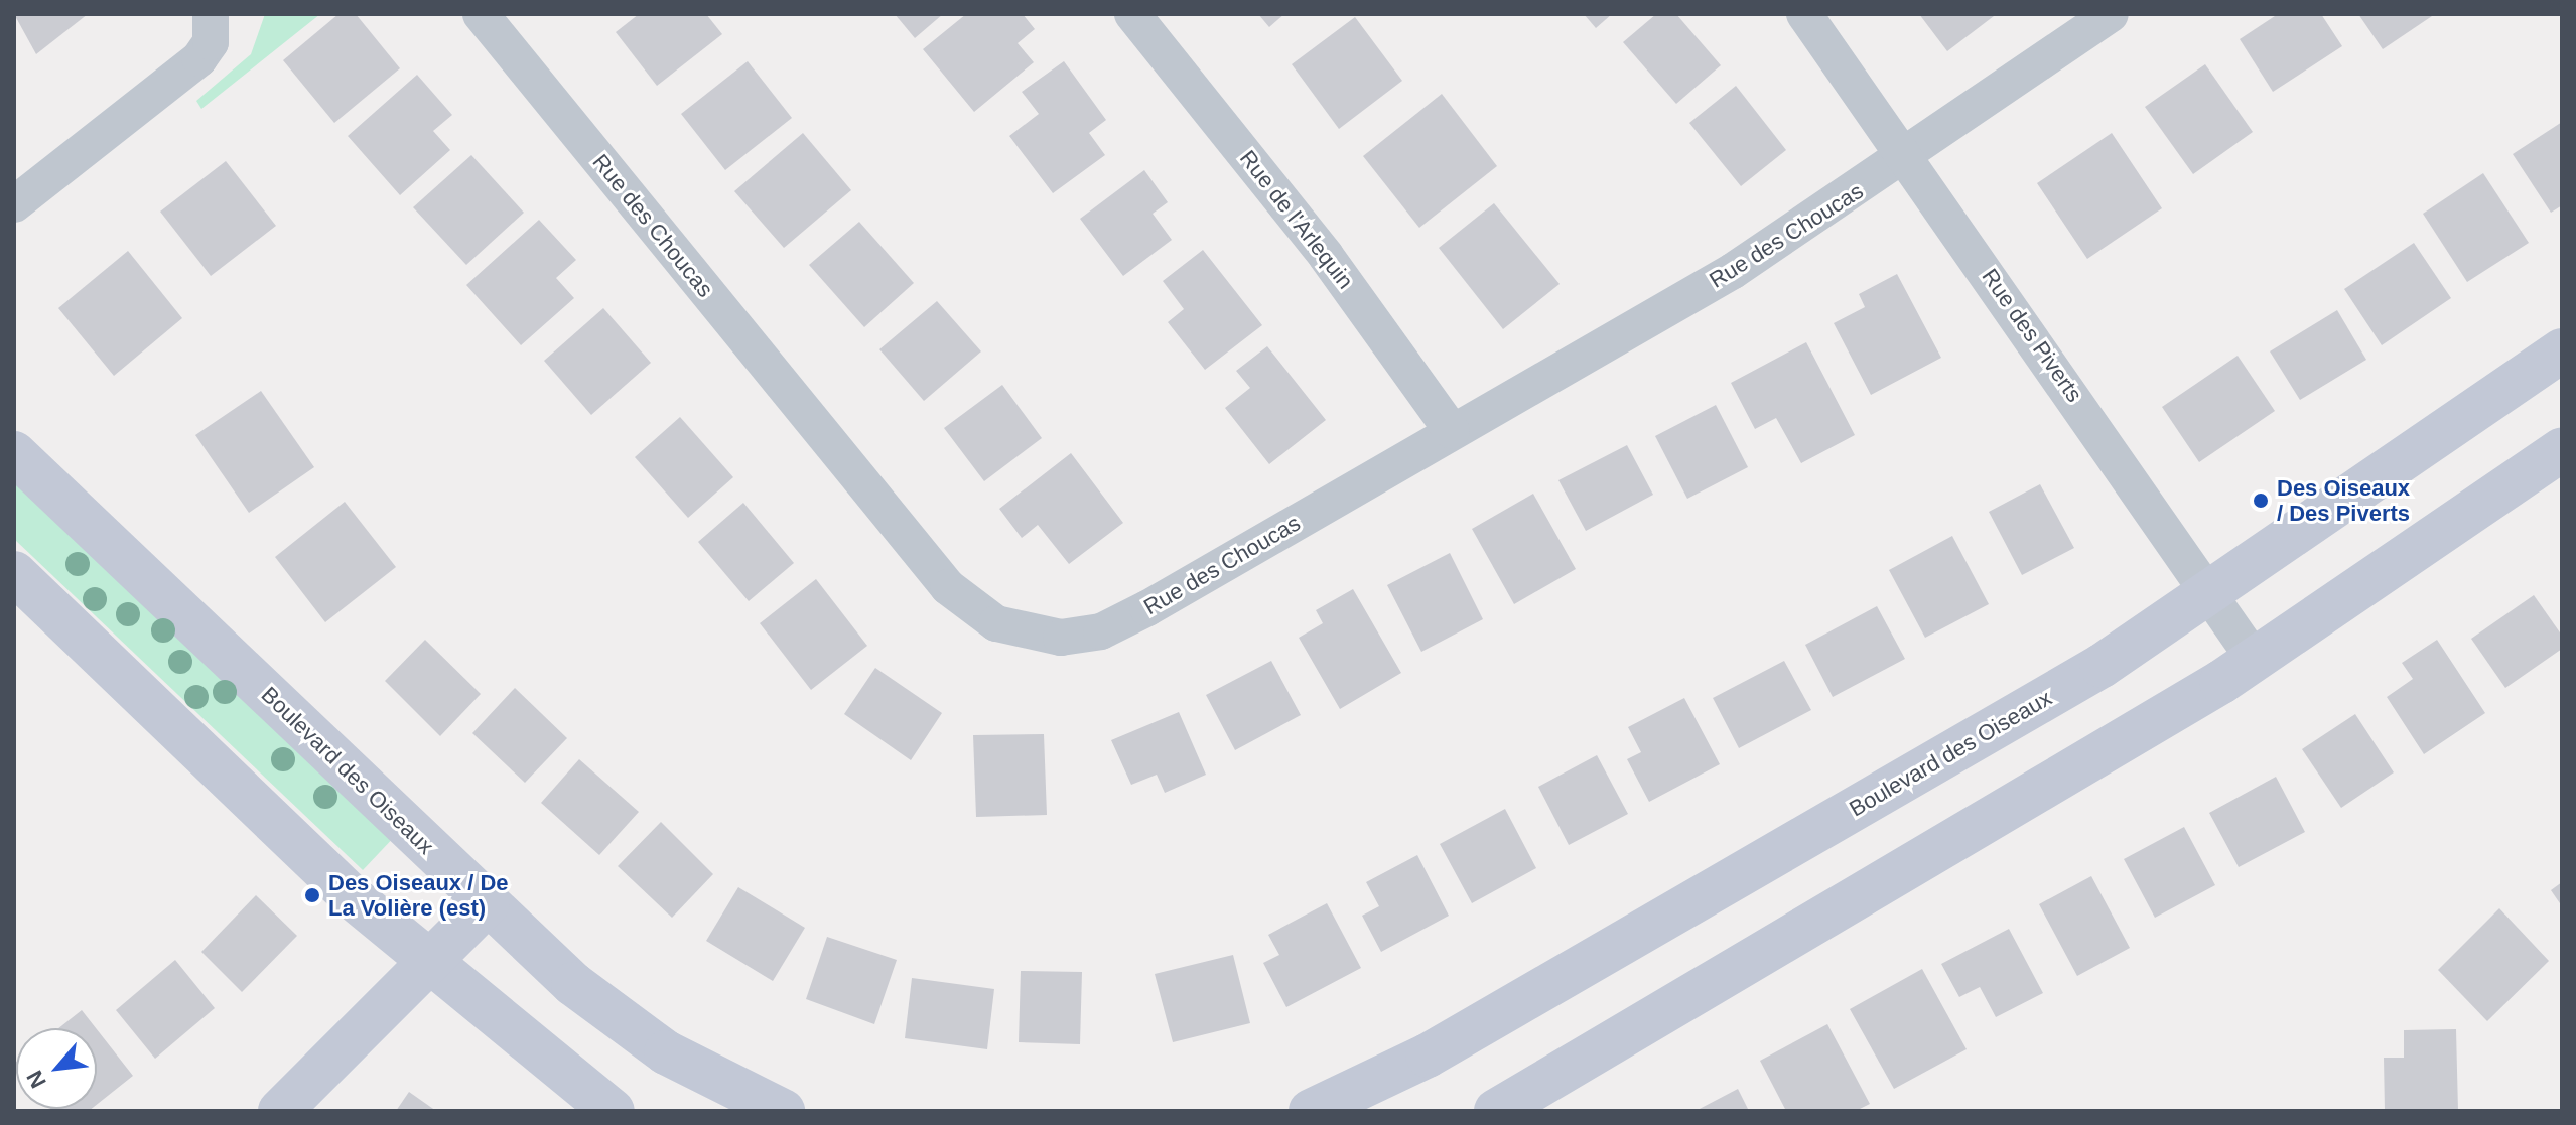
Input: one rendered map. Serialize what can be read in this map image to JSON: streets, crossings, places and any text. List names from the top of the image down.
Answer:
{
  "streets": {
    "street": [
      "Rue de l'Arlequin",
      "Rue des Choucas",
      "Rue des Piverts",
      "Boulevard des Oiseaux"
    ]
  },
  "crossings": [
    ["Rue de l'Arlequin", "Rue des Choucas"],
    ["Rue des Choucas", "Rue des Piverts"],
    ["Rue des Piverts", "Boulevard des Oiseaux"]
  ],
  "places": ["Des Oiseaux / Des Piverts", "Des Oiseaux / De La Volière (est)"],
  "north": "bottom left"
}
